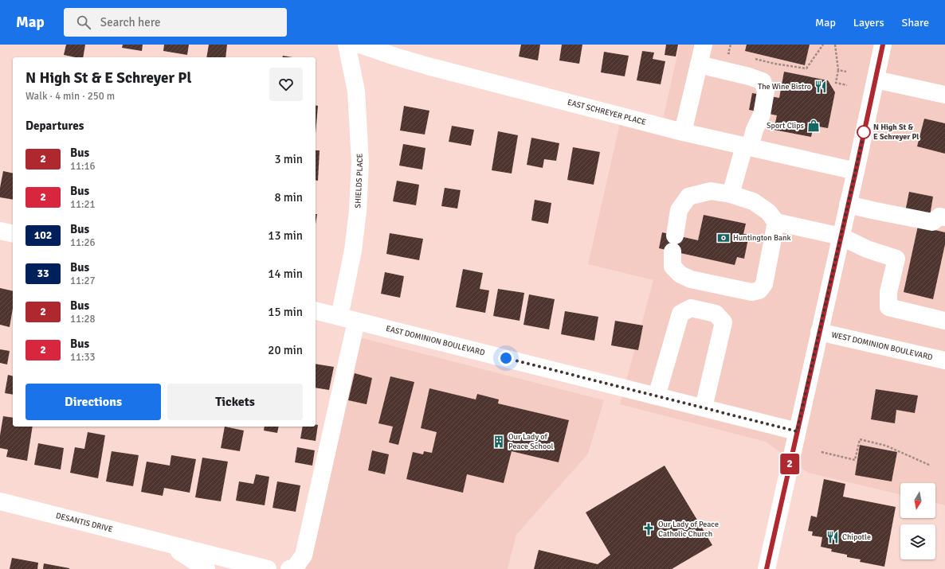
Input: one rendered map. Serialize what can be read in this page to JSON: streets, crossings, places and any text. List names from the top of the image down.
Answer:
{
  "streets": {
    "street": [
      "EAST SCHREYER PLACE",
      "SHIELDS PLACE",
      "EAST DOMINION BOULEVARD",
      "WEST DOMINION BOULEVARD",
      "DESANTIS DRIVE"
    ]
  },
  "crossings": [
    ["SHIELDS PLACE", "EAST DOMINION BOULEVARD"]
  ],
  "places": {
    "restaurant": ["The Wine Bistro", "Chipotle"],
    "shop": ["Sport Clips"],
    "other": ["N High St & E Schreyer Pl"],
    "bank": ["Huntington Bank"],
    "building": ["Our Lady of Peace School"],
    "church": ["Our Lady of Peace Catholic Church"]
  },
  "lines": ["bus line 2"],
  "north": "bottom",
  "page": {
    "header": "Map",
    "search": "Search here",
    "nav": ["Map", "Layers", "Share"],
    "on_map": "2",
    "heading": [
      ["N High St & E Schreyer Pl", "Walk · 4 min · 250 m"],
      "Departures"
    ],
    "list": [
      {
        "mark": "2",
        "name": "Bus",
        "note": "11:16",
        "value": "3 min"
      },
      {
        "mark": "2",
        "name": "Bus",
        "note": "11:21",
        "value": "8 min"
      },
      {
        "mark": "102",
        "name": "Bus",
        "note": "11:26",
        "value": "13 min"
      },
      {
        "mark": "33",
        "name": "Bus",
        "note": "11:27",
        "value": "14 min"
      },
      {
        "mark": "2",
        "name": "Bus",
        "note": "11:28",
        "value": "15 min"
      },
      {
        "mark": "2",
        "name": "Bus",
        "note": "11:33",
        "value": "20 min"
      }
    ],
    "buttons": ["Directions", "Tickets"]
  }
}
